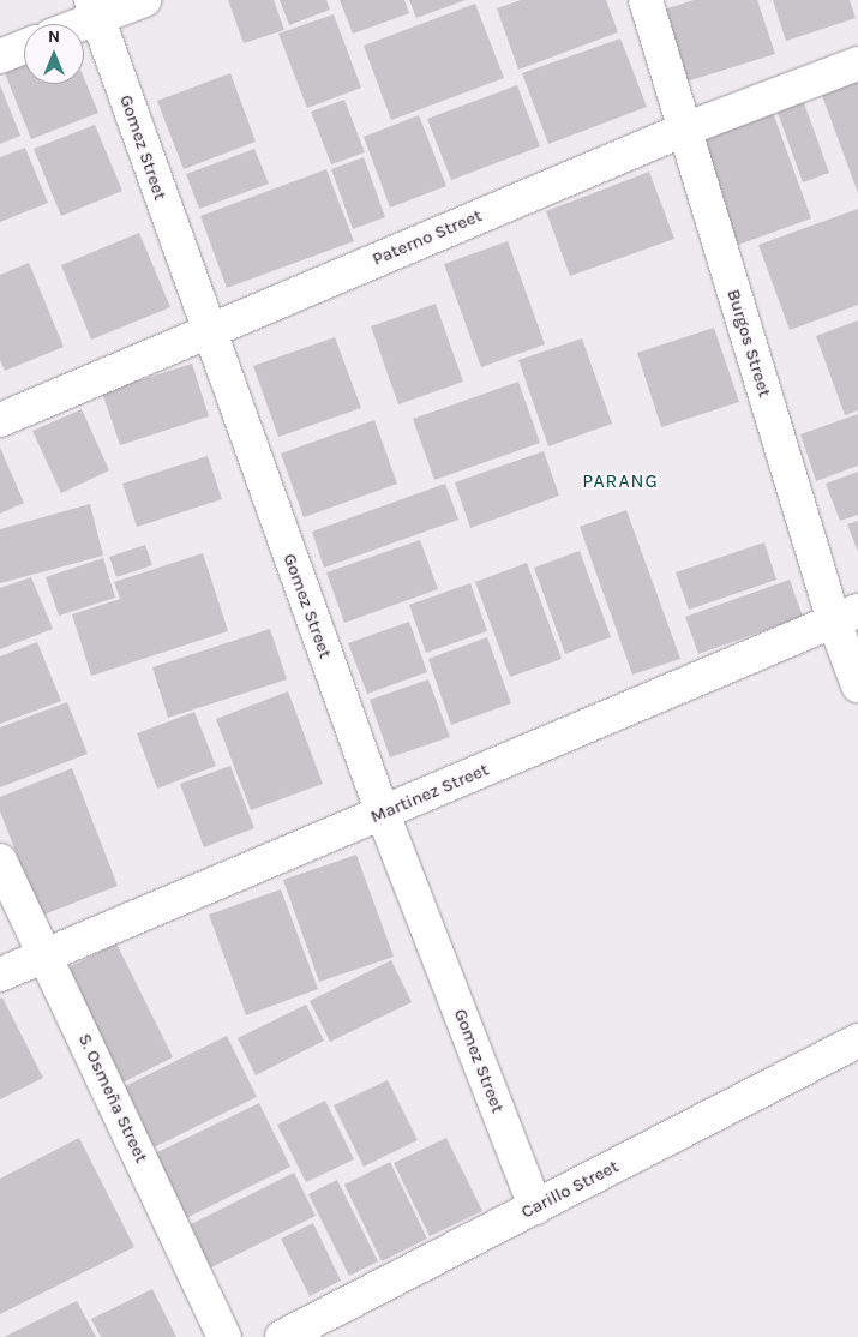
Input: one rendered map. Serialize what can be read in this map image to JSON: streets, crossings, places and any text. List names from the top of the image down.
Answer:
{
  "streets": {
    "street": [
      "Gomez Street",
      "Paterno Street",
      "Burgos Street",
      "Martinez Street",
      "S. Osmeña Street",
      "Carillo Street"
    ]
  },
  "crossings": [
    ["Gomez Street", "Paterno Street"],
    ["Gomez Street", "Martinez Street"],
    ["Gomez Street", "Carillo Street"],
    ["Paterno Street", "Burgos Street"],
    ["Burgos Street", "Martinez Street"],
    ["Martinez Street", "S. Osmeña Street"]
  ],
  "districts": ["PARANG"],
  "north": "top"
}
